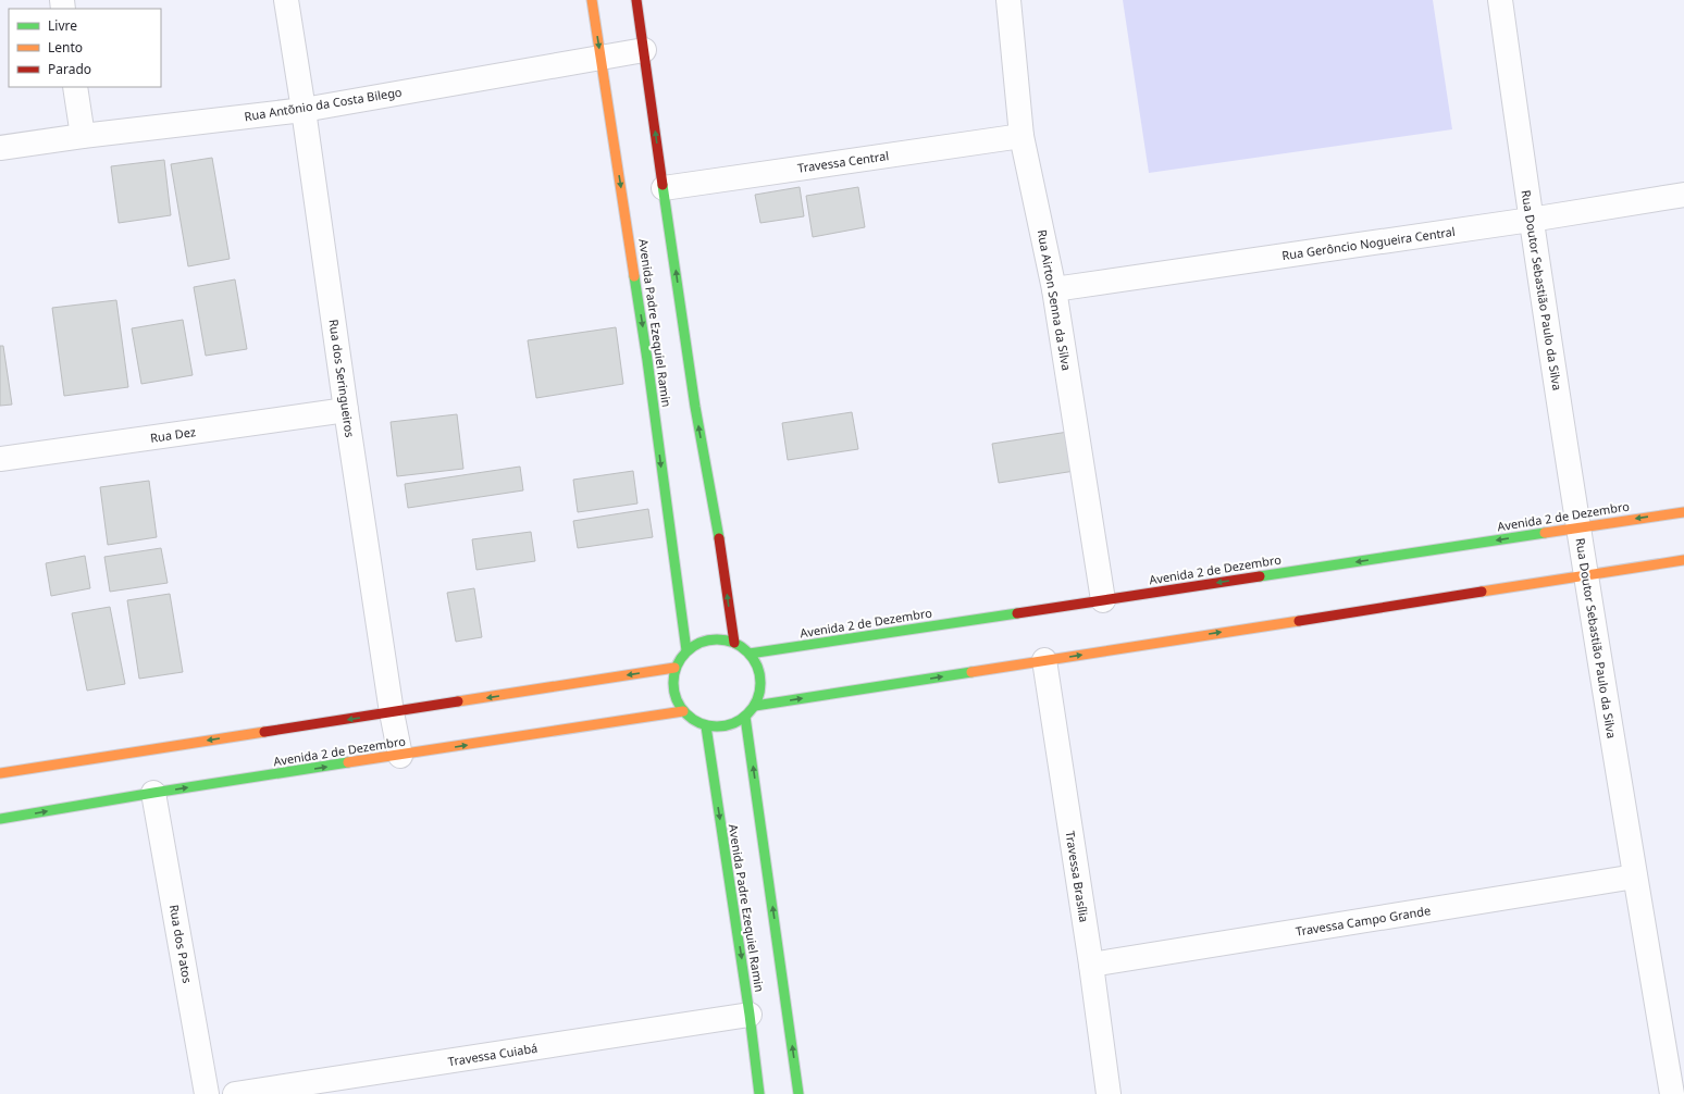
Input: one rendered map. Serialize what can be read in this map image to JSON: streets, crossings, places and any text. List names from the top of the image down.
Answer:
{
  "streets": {
    "street": [
      "Rua Antõnio da Costa Bilego",
      "Travessa Central",
      "Rua Gerôncio Nogueira Central",
      "Rua Doutor Sebastião Paulo da Silva",
      "Rua Airton Senna da Silva",
      "Avenida Padre Ezequiel Ramin",
      "Rua dos Seringueiros",
      "Rua Dez",
      "Avenida 2 de Dezembro",
      "Travessa Brasília",
      "Travessa Campo Grande",
      "Rua dos Patos",
      "Travessa Cuiabá"
    ]
  },
  "crossings": [
    ["Rua Antõnio da Costa Bilego", "Avenida Padre Ezequiel Ramin"],
    ["Rua Antõnio da Costa Bilego", "Rua dos Seringueiros"],
    ["Travessa Central", "Rua Airton Senna da Silva"],
    ["Rua Gerôncio Nogueira Central", "Rua Doutor Sebastião Paulo da Silva"],
    ["Rua Gerôncio Nogueira Central", "Rua Airton Senna da Silva"],
    ["Rua Doutor Sebastião Paulo da Silva", "Avenida 2 de Dezembro"],
    ["Rua Doutor Sebastião Paulo da Silva", "Travessa Campo Grande"],
    ["Rua Airton Senna da Silva", "Avenida 2 de Dezembro"],
    ["Avenida Padre Ezequiel Ramin", "Avenida 2 de Dezembro"],
    ["Avenida Padre Ezequiel Ramin", "Travessa Cuiabá"],
    ["Rua dos Seringueiros", "Rua Dez"],
    ["Rua dos Seringueiros", "Avenida 2 de Dezembro"],
    ["Avenida 2 de Dezembro", "Rua dos Patos"],
    ["Travessa Brasília", "Travessa Campo Grande"]
  ],
  "legend": ["Livre", "Lento", "Parado"]
}
